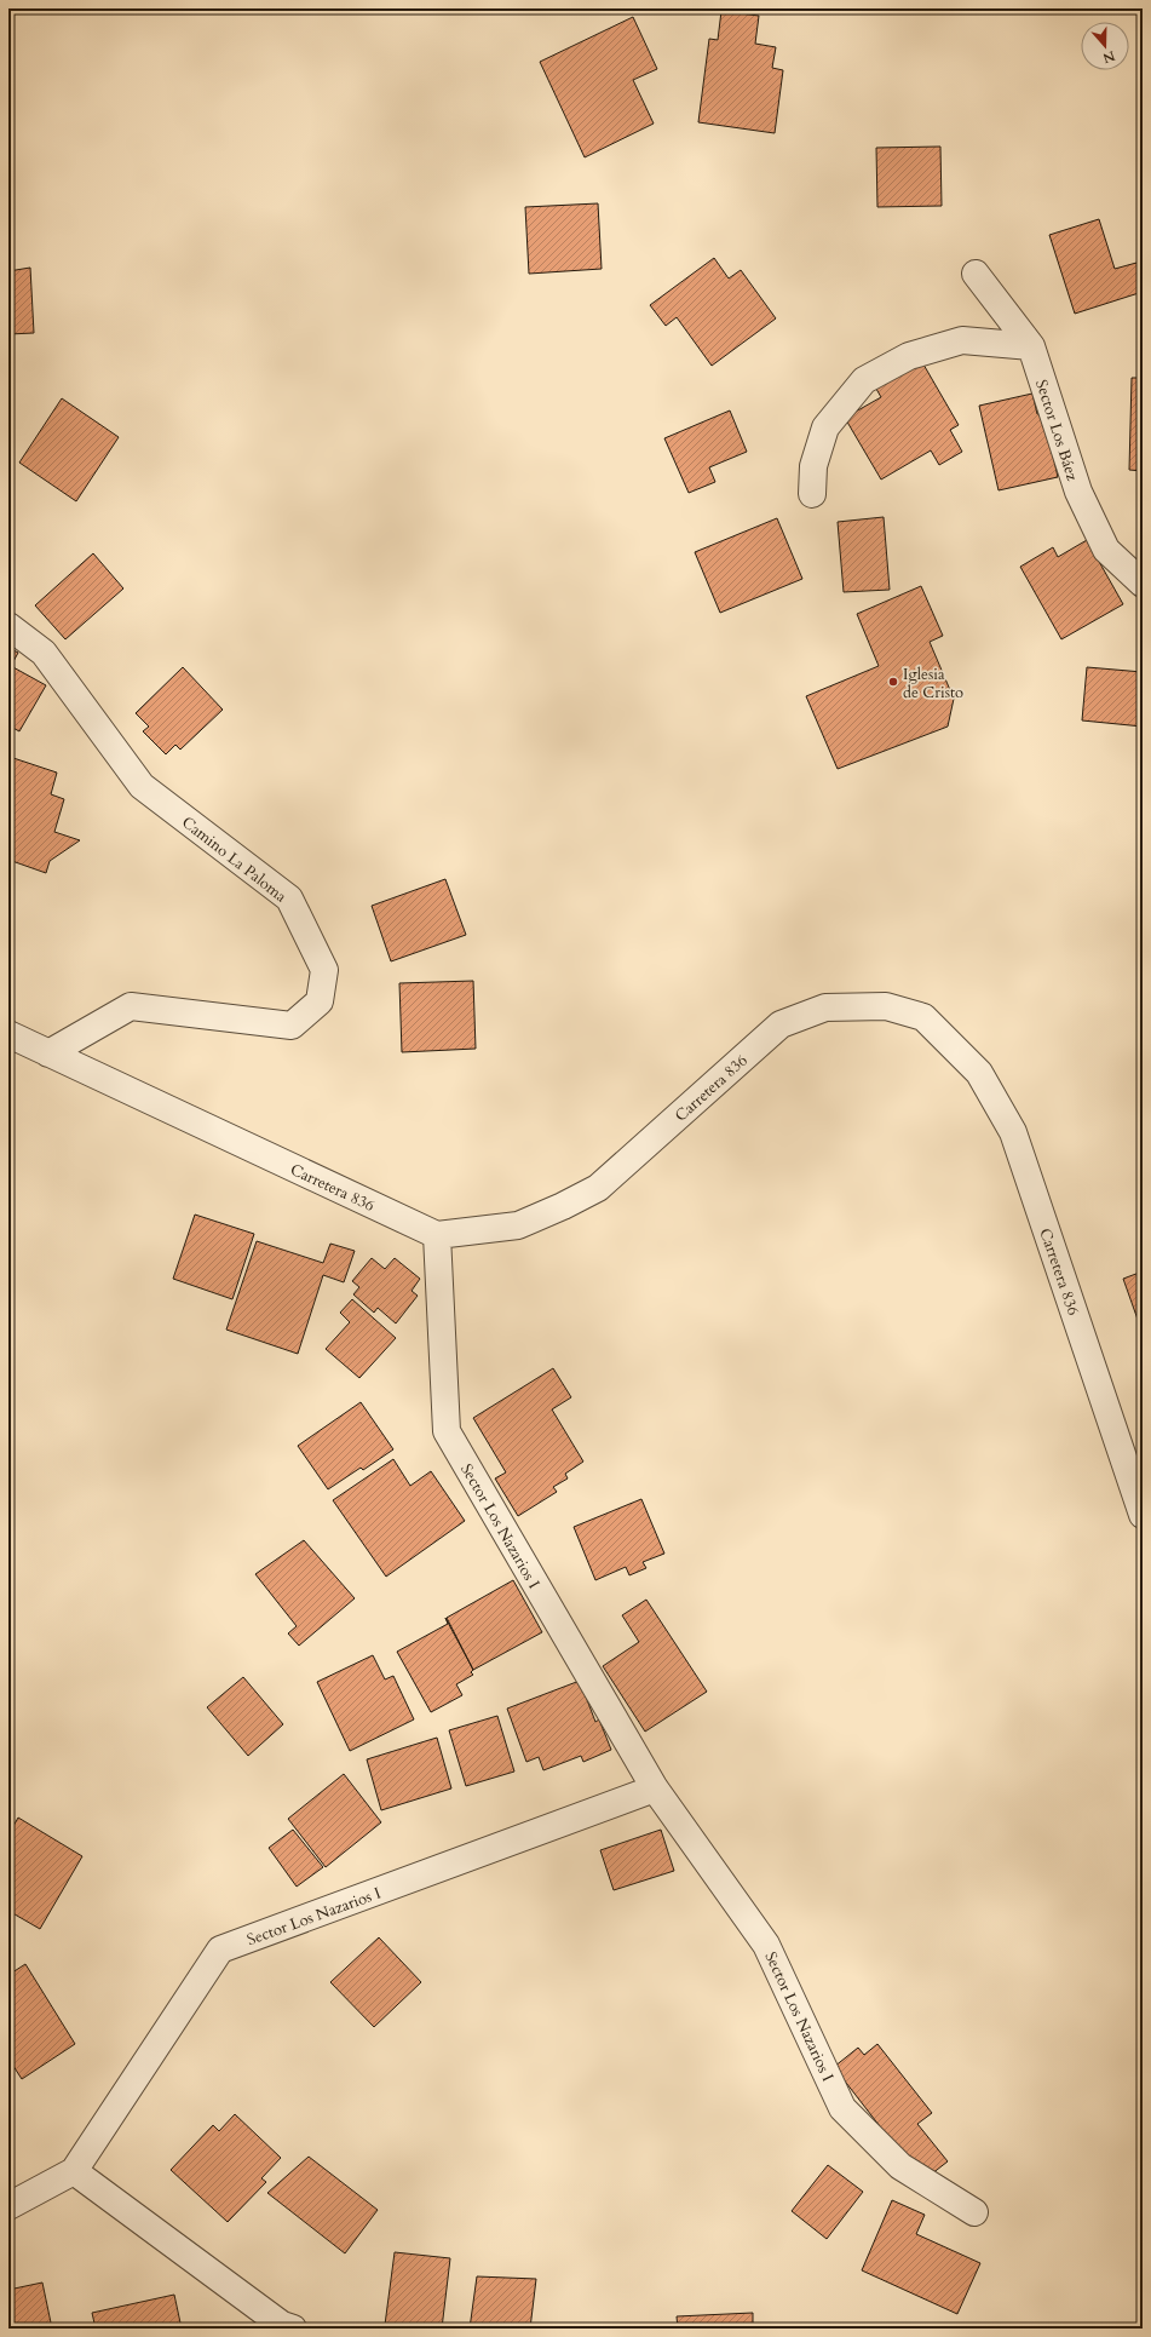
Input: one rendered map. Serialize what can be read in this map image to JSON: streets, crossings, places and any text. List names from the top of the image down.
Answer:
{
  "streets": {
    "street": [
      "Sector Los Báez",
      "Camino La Paloma",
      "Carretera 836",
      "Sector Los Nazarios I"
    ]
  },
  "crossings": [
    ["Camino La Paloma", "Carretera 836"],
    ["Carretera 836", "Sector Los Nazarios I"]
  ],
  "places": ["Iglesia de Cristo"],
  "north": "bottom"
}
